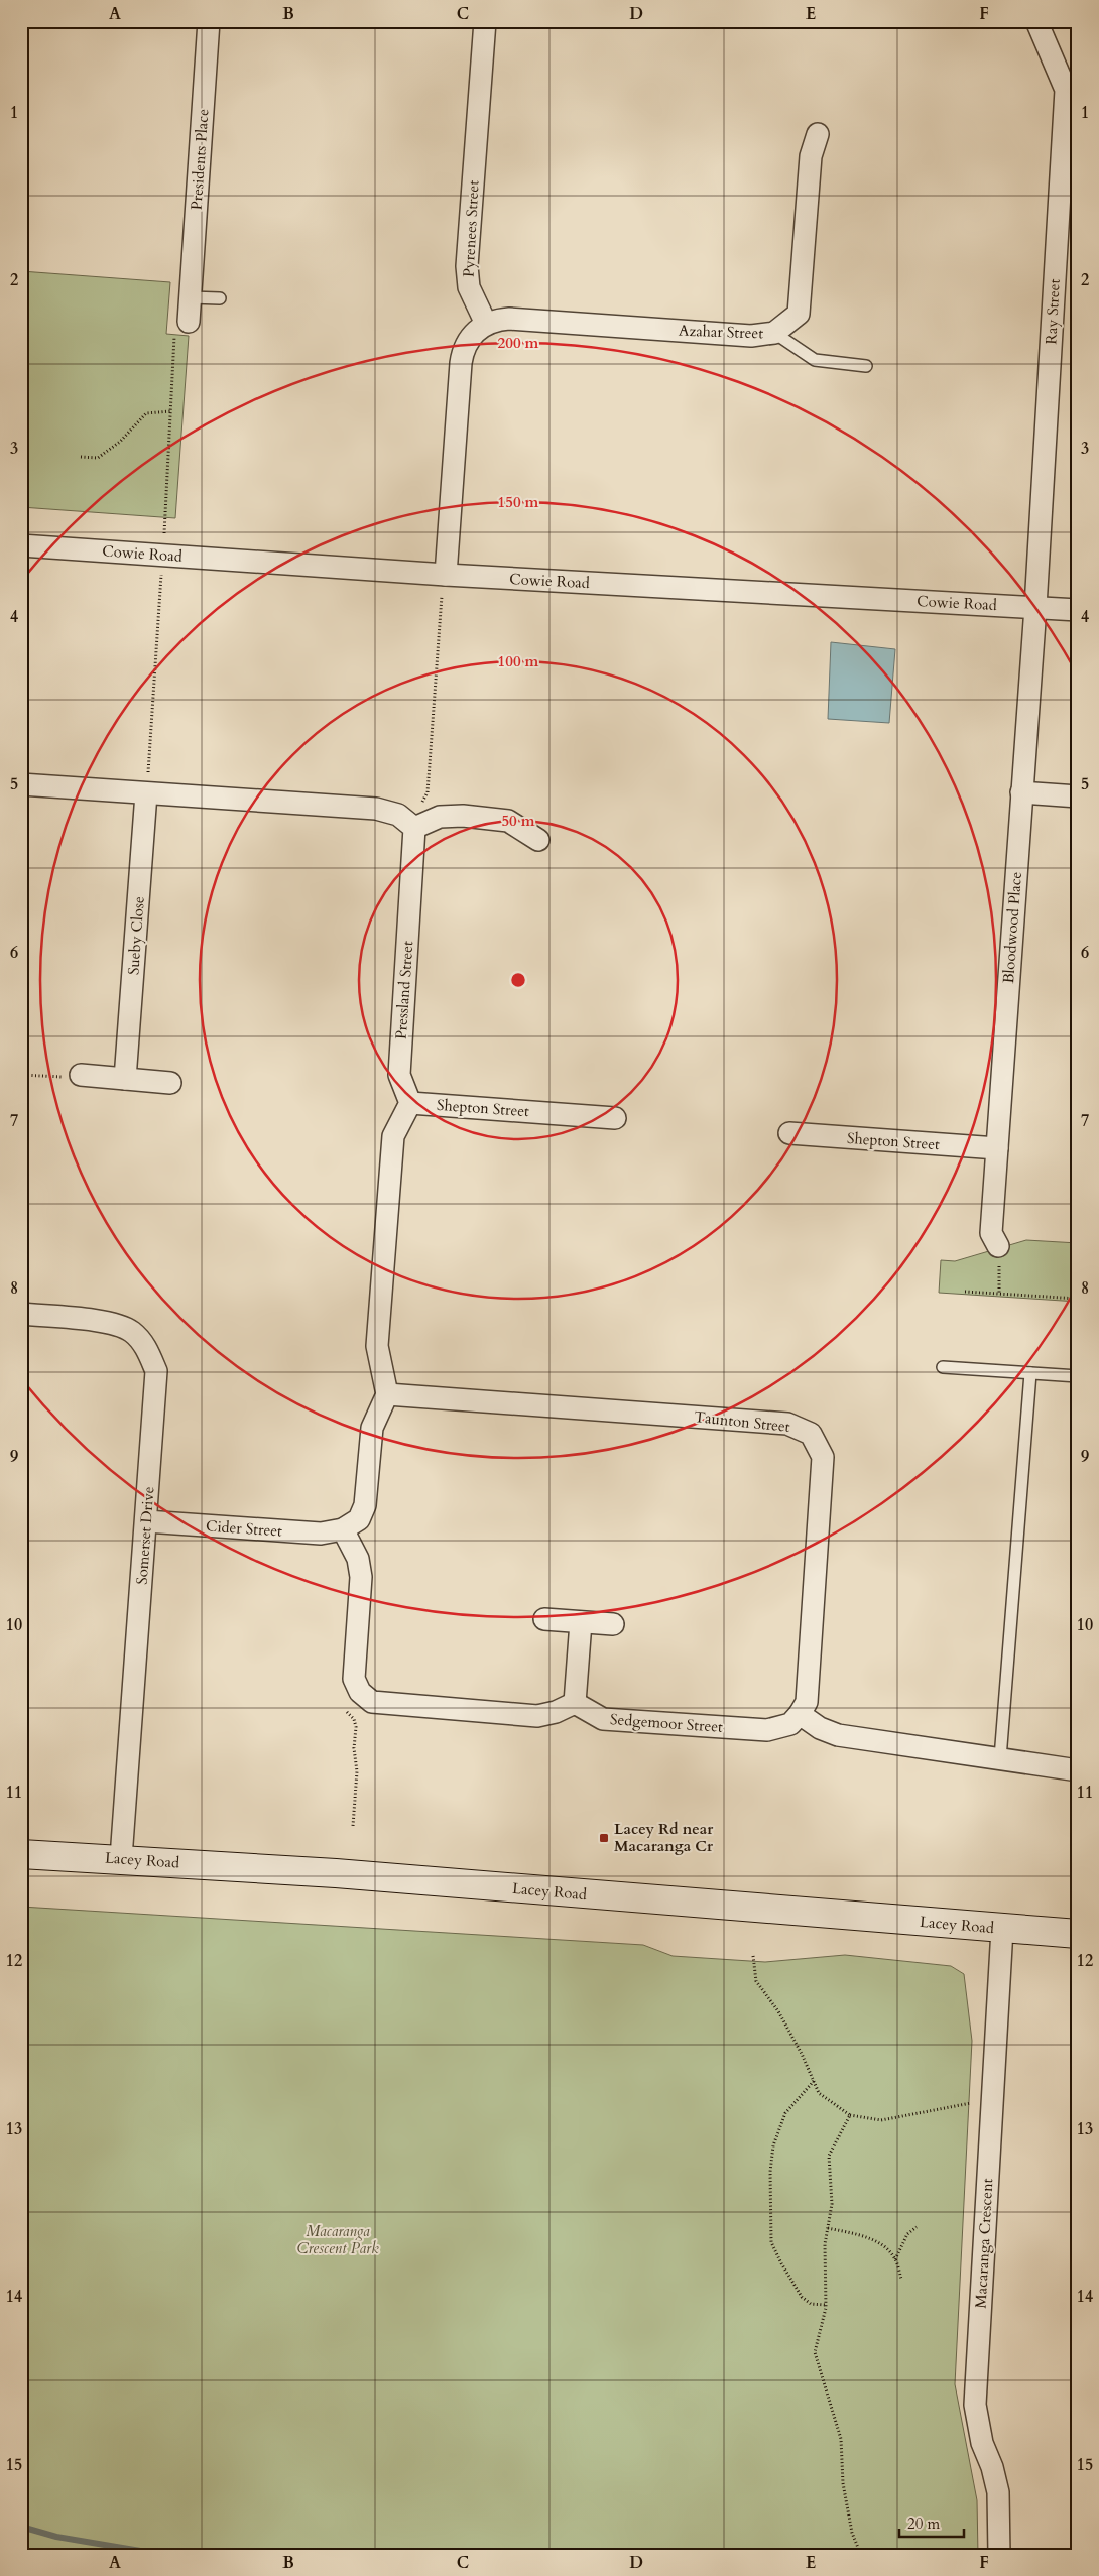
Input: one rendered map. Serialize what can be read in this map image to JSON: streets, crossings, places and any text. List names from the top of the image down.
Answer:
{
  "streets": {
    "street": [
      "Presidents Place",
      "Pyrenees Street",
      "Ray Street",
      "Azahar Street",
      "Cowie Road",
      "Bloodwood Place",
      "Sueby Close",
      "Pressland Street",
      "Shepton Street",
      "Taunton Street",
      "Cider Street",
      "Somerset Drive",
      "Sedgemoor Street",
      "Lacey Road",
      "Macaranga Crescent"
    ]
  },
  "crossings": [
    ["Pyrenees Street", "Azahar Street"],
    ["Ray Street", "Cowie Road"],
    ["Ray Street", "Bloodwood Place"],
    ["Cowie Road", "Bloodwood Place"],
    ["Bloodwood Place", "Shepton Street"],
    ["Pressland Street", "Shepton Street"],
    ["Taunton Street", "Sedgemoor Street"],
    ["Cider Street", "Somerset Drive"],
    ["Somerset Drive", "Lacey Road"],
    ["Lacey Road", "Macaranga Crescent"]
  ],
  "parks": ["Macaranga Crescent Park"],
  "places": {
    "transit": ["Lacey Rd near Macaranga Cr"]
  },
  "scale_bar": "20 m",
  "grid": {
    "columns": [
      "A",
      "B",
      "C",
      "D",
      "E",
      "F"
    ],
    "rows": [
      "1",
      "2",
      "3",
      "4",
      "5",
      "6",
      "7",
      "8",
      "9",
      "10",
      "11",
      "12",
      "13",
      "14",
      "15"
    ]
  },
  "rings": [
    "200 m",
    "150 m",
    "100 m",
    "50 m"
  ]
}
